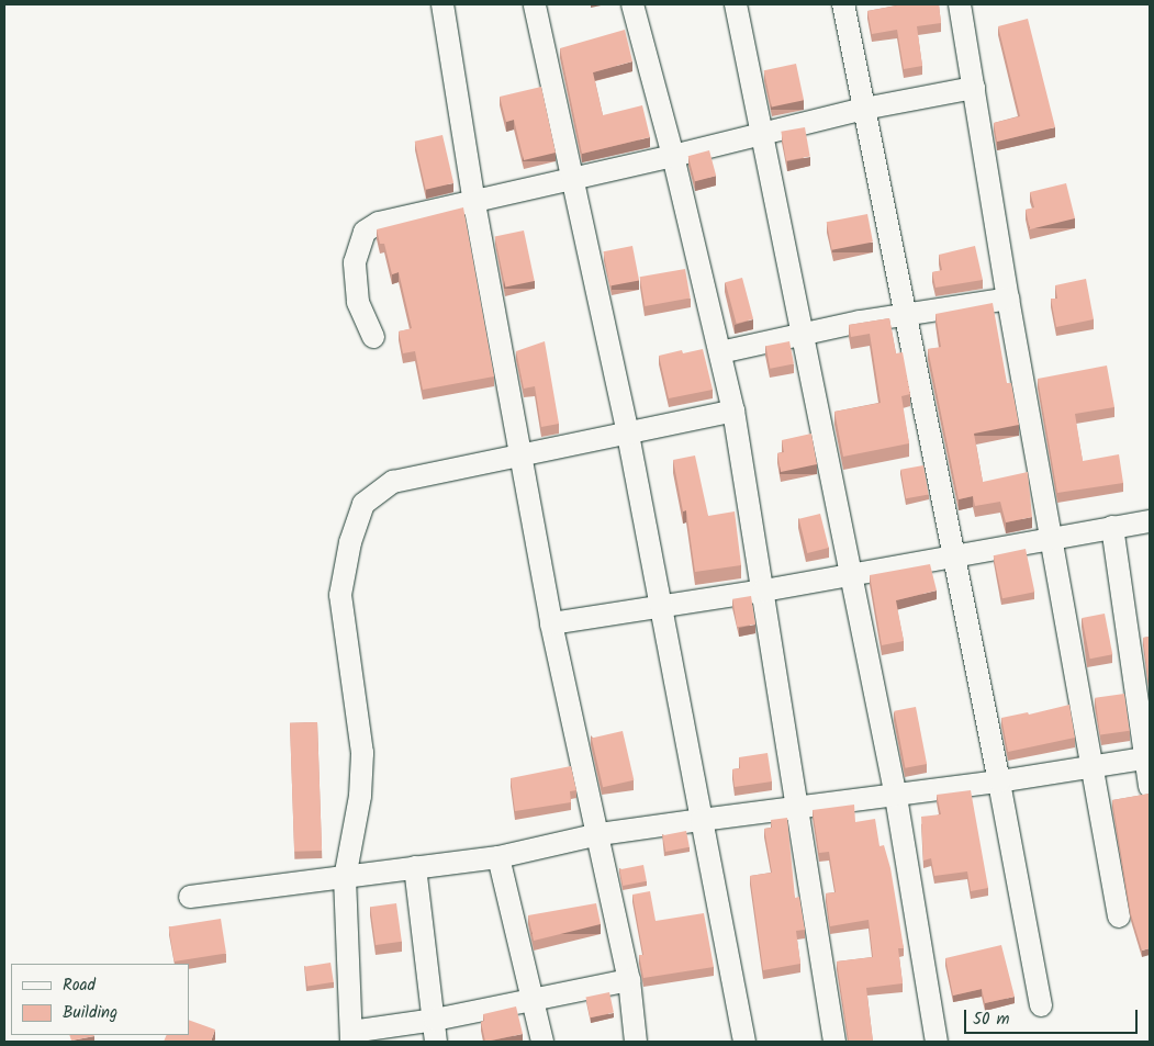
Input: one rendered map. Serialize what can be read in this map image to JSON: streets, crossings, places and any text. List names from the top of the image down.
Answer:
{
  "legend": ["Road", "Building"],
  "scale_bar": "50 m"
}
